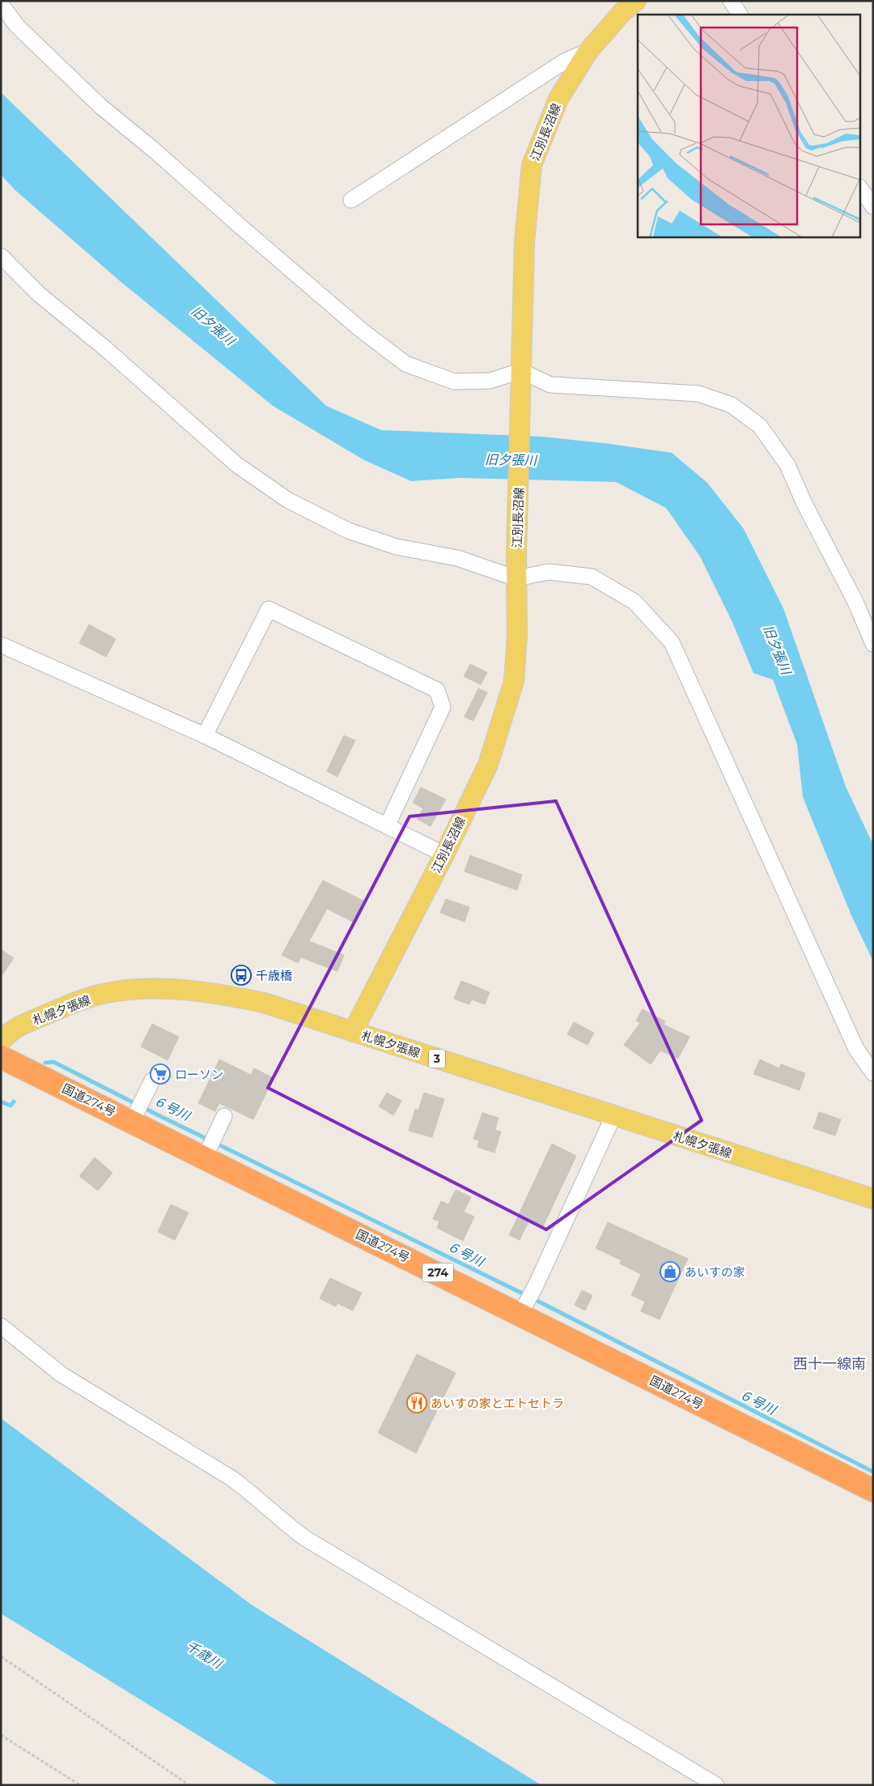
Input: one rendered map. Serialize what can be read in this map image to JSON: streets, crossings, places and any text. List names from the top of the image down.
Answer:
{
  "streets": {
    "highway": ["国道274号", "274"],
    "main road": ["江別長沼線", "札幌夕張線", "3"]
  },
  "crossings": [
    ["江別長沼線", "札幌夕張線"]
  ],
  "districts": ["西十一線南"],
  "water": ["旧夕張川", "６号川", "千歳川"],
  "places": {
    "bus stop": ["千歳橋"],
    "supermarket": ["ローソン"],
    "shop": ["あいすの家"],
    "restaurant": ["あいすの家とエトセトラ"]
  }
}
